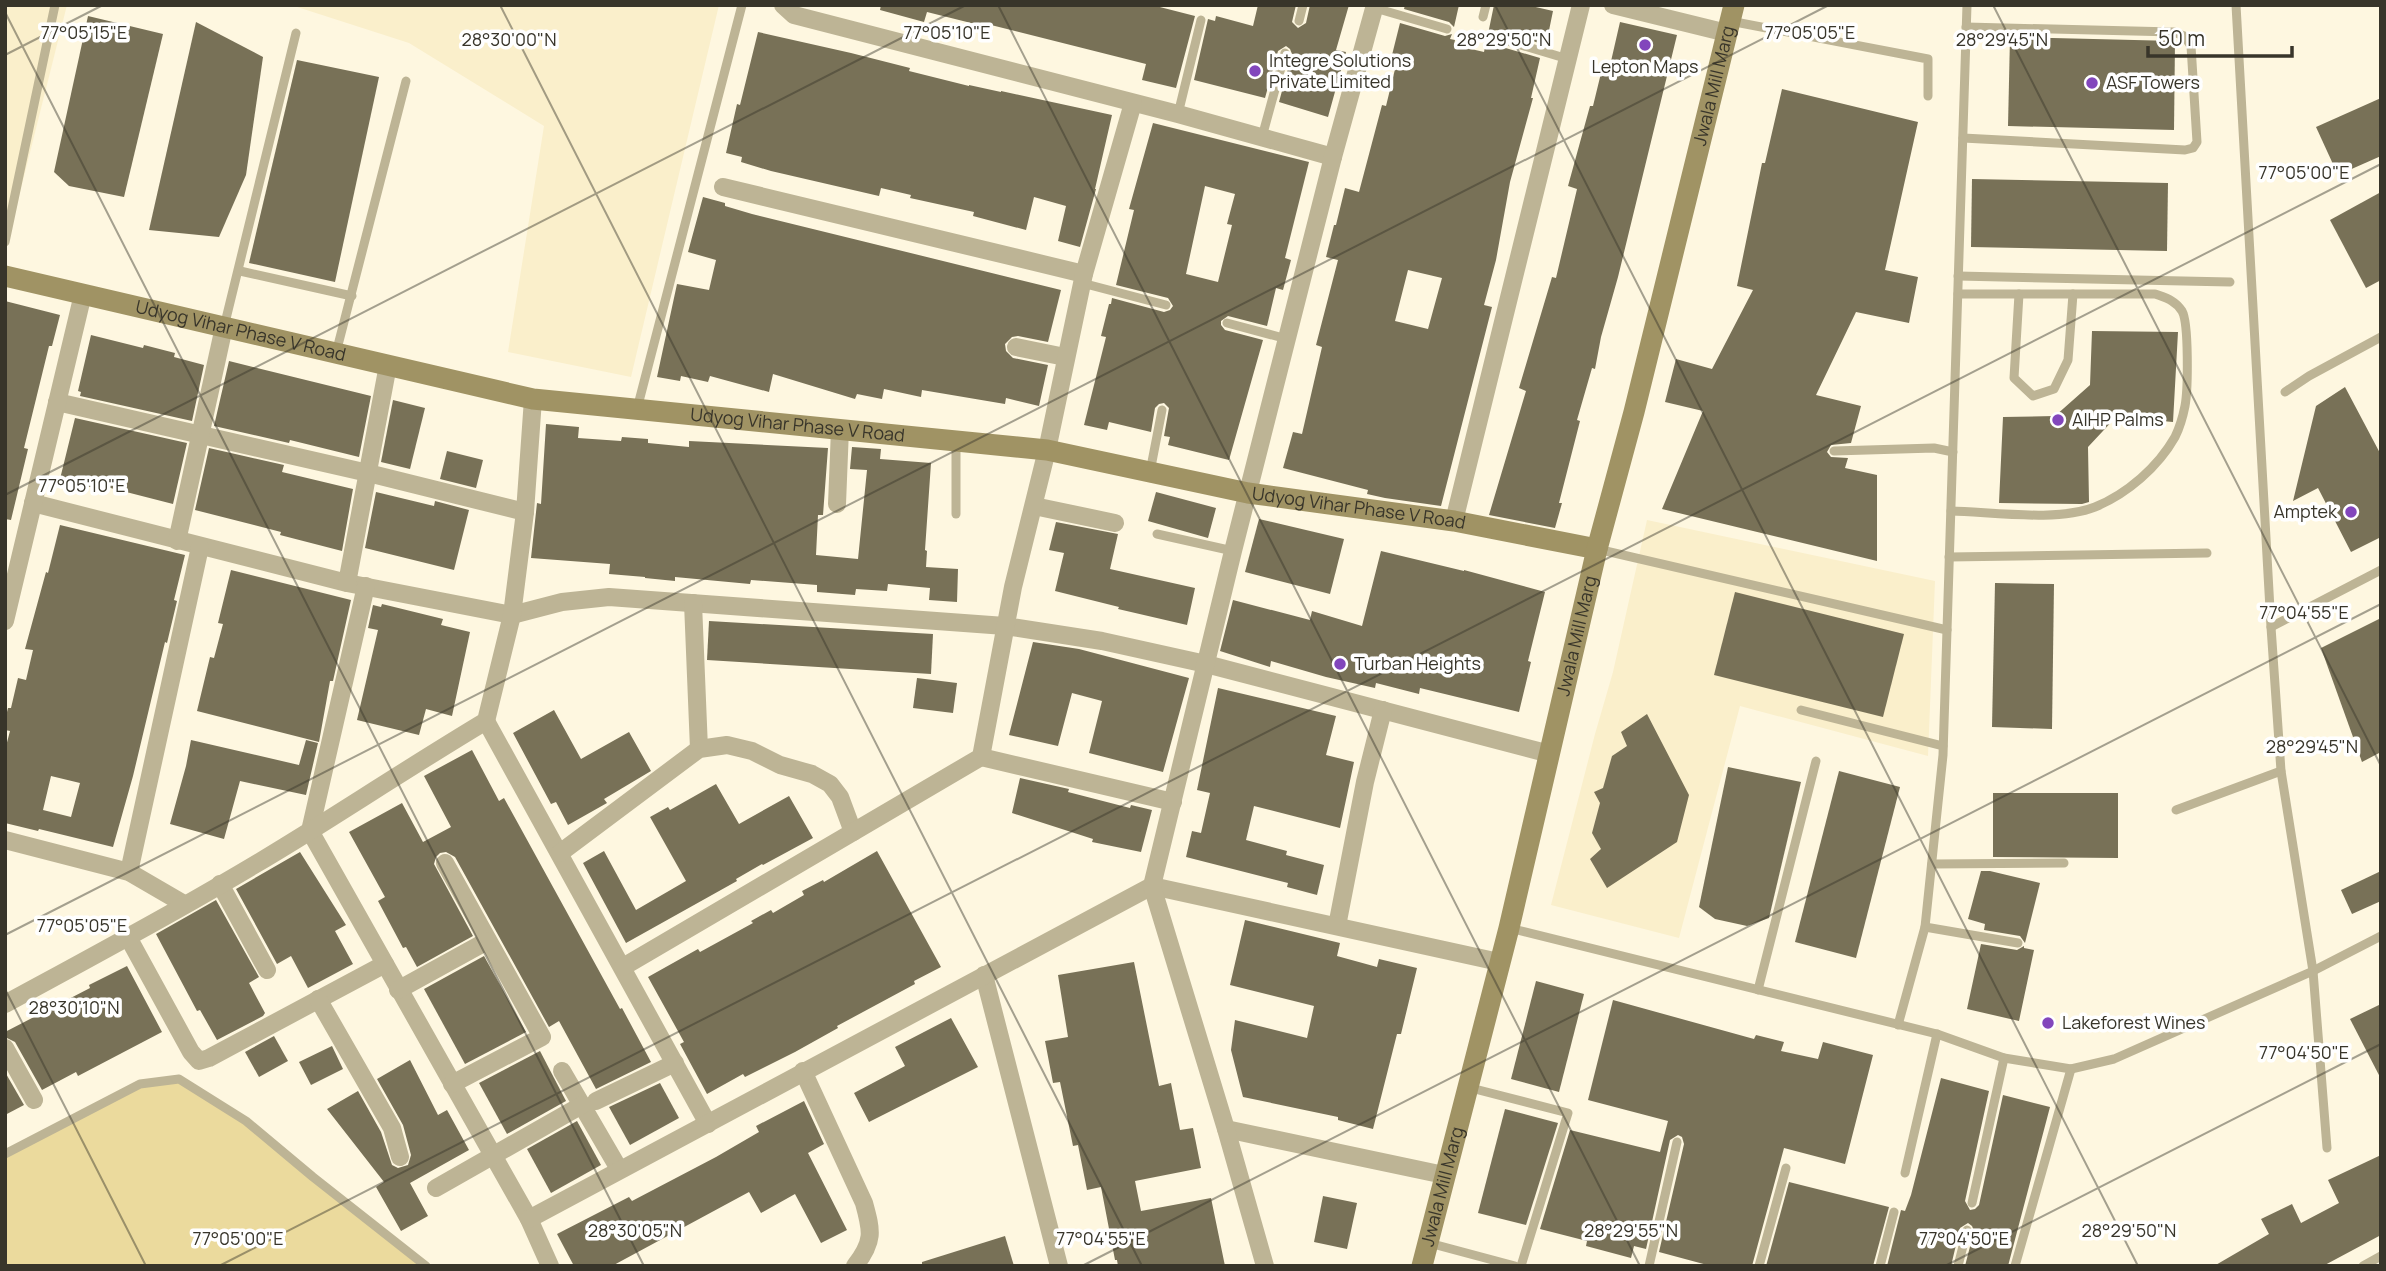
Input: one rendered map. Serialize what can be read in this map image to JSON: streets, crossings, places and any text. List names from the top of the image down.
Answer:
{
  "streets": {
    "street": ["Jwala Mill Marg", "Udyog Vihar Phase V Road"]
  },
  "crossings": [
    ["Jwala Mill Marg", "Udyog Vihar Phase V Road"]
  ],
  "places": [
    "Lepton Maps",
    "Integre Solutions Private Limited",
    "ASF Towers",
    "AIHP Palms",
    "Amptek",
    "Turban Heights",
    "Lakeforest Wines"
  ],
  "scale_bar": "50 m",
  "coordinates": [
    "77°05'15\"E",
    "77°05'10\"E",
    "77°05'05\"E",
    "28°30'00\"N",
    "28°29'50\"N",
    "28°29'45\"N",
    "77°05'00\"E",
    "77°04'55\"E",
    "28°30'10\"N",
    "77°04'50\"E",
    "28°30'05\"N",
    "28°29'55\"N"
  ]
}
